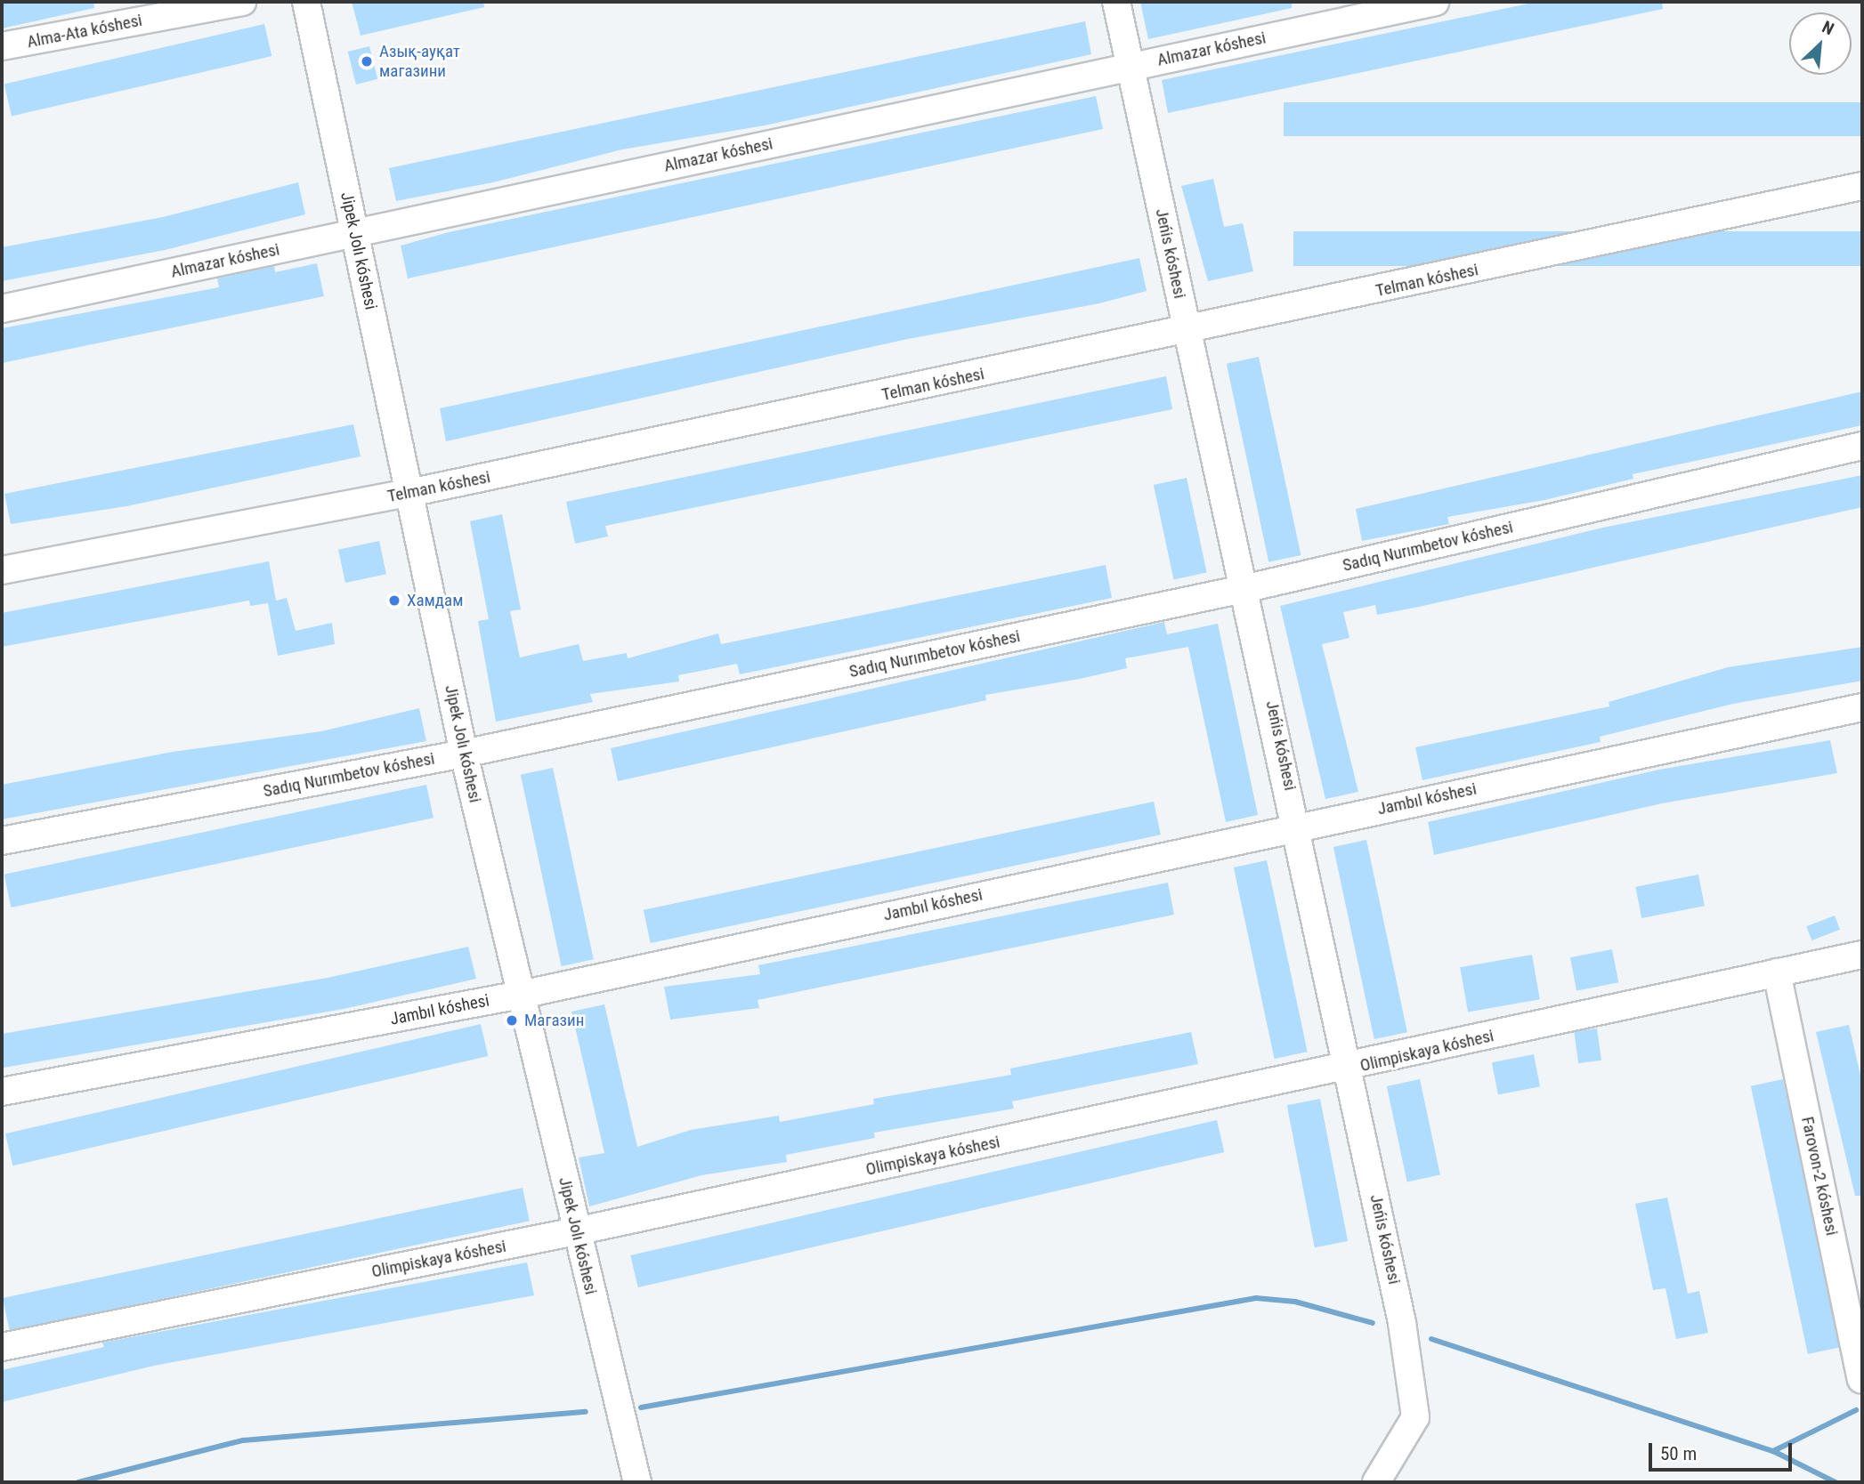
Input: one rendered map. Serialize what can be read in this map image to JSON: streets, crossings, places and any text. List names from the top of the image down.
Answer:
{
  "streets": {
    "street": [
      "Alma-Ata kóshesi",
      "Almazar kóshesi",
      "Jipek Jolı kóshesi",
      "Jeńis kóshesi",
      "Telman kóshesi",
      "Sadıq Nurımbetov kóshesi",
      "Jambıl kóshesi",
      "Olimpiskaya kóshesi",
      "Farovon-2 kóshesi"
    ]
  },
  "crossings": [
    ["Almazar kóshesi", "Jipek Jolı kóshesi"],
    ["Almazar kóshesi", "Jeńis kóshesi"],
    ["Jipek Jolı kóshesi", "Telman kóshesi"],
    ["Jipek Jolı kóshesi", "Sadıq Nurımbetov kóshesi"],
    ["Jipek Jolı kóshesi", "Jambıl kóshesi"],
    ["Jipek Jolı kóshesi", "Olimpiskaya kóshesi"],
    ["Jeńis kóshesi", "Telman kóshesi"],
    ["Jeńis kóshesi", "Sadıq Nurımbetov kóshesi"],
    ["Jeńis kóshesi", "Jambıl kóshesi"],
    ["Jeńis kóshesi", "Olimpiskaya kóshesi"],
    ["Olimpiskaya kóshesi", "Farovon-2 kóshesi"]
  ],
  "places": ["Азық-ауқат магазини", "Хамдам", "Магазин"],
  "scale_bar": "50 m",
  "north": "top right"
}
